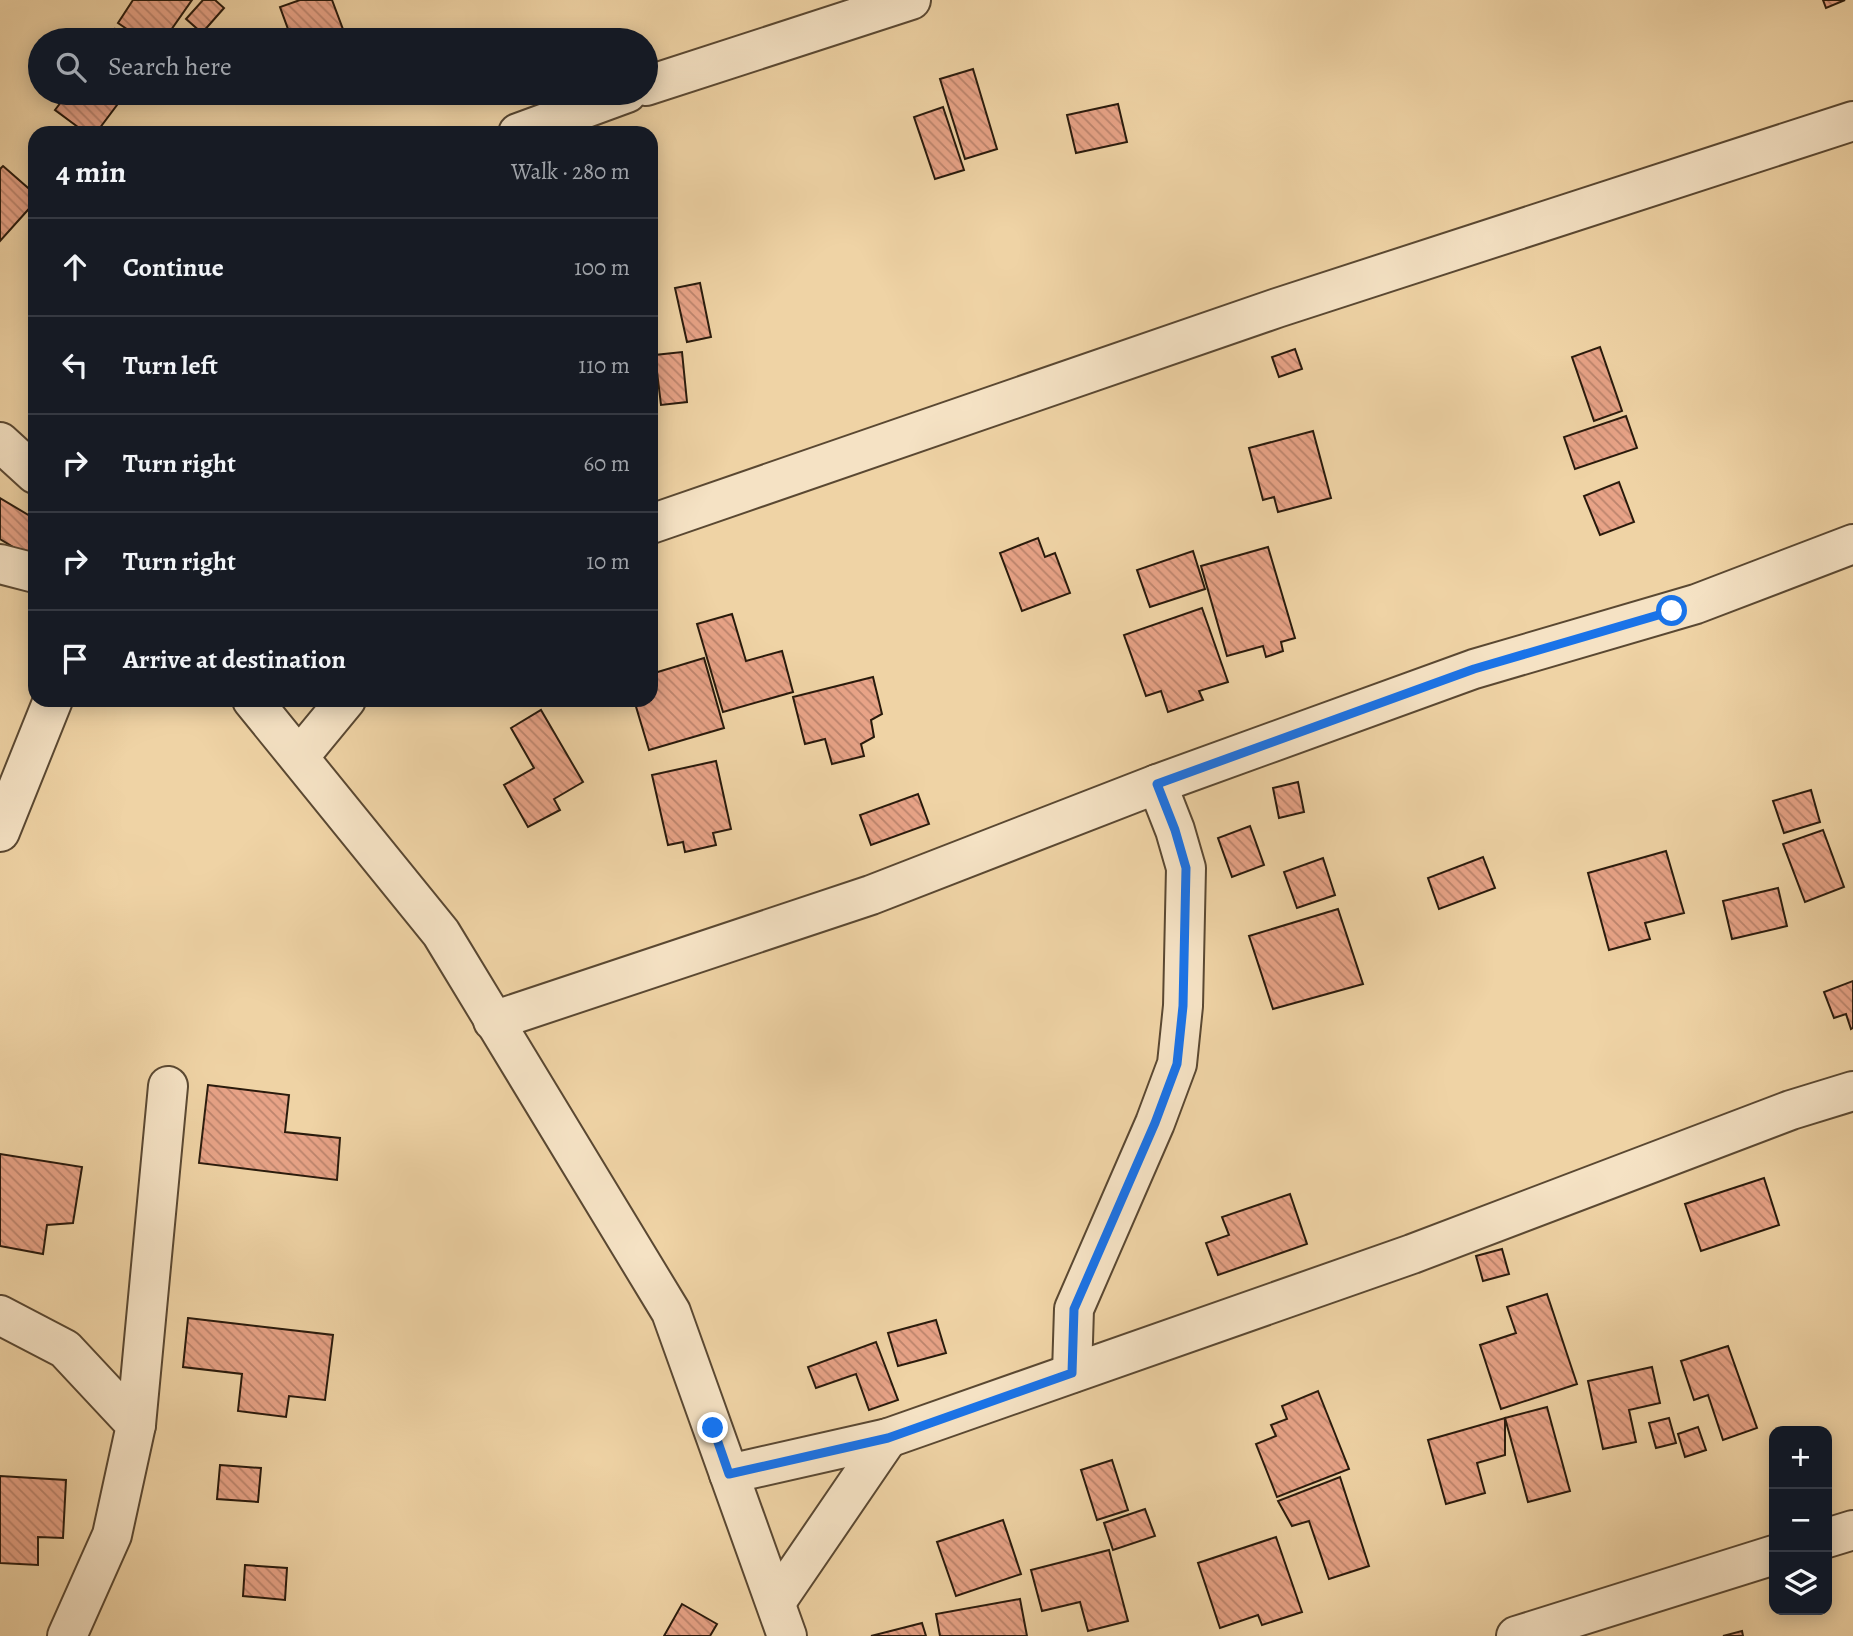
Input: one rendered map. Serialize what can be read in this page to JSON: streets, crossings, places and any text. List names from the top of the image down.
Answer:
{
  "page": {
    "search": "Search here",
    "heading": ["4 min", "Walk · 280 m"],
    "list": [
      ["Continue", "100 m"],
      ["Turn left", "110 m"],
      ["Turn right", "60 m"],
      ["Turn right", "10 m"],
      "Arrive at destination"
    ],
    "map_buttons": ["+", "−"]
  }
}
